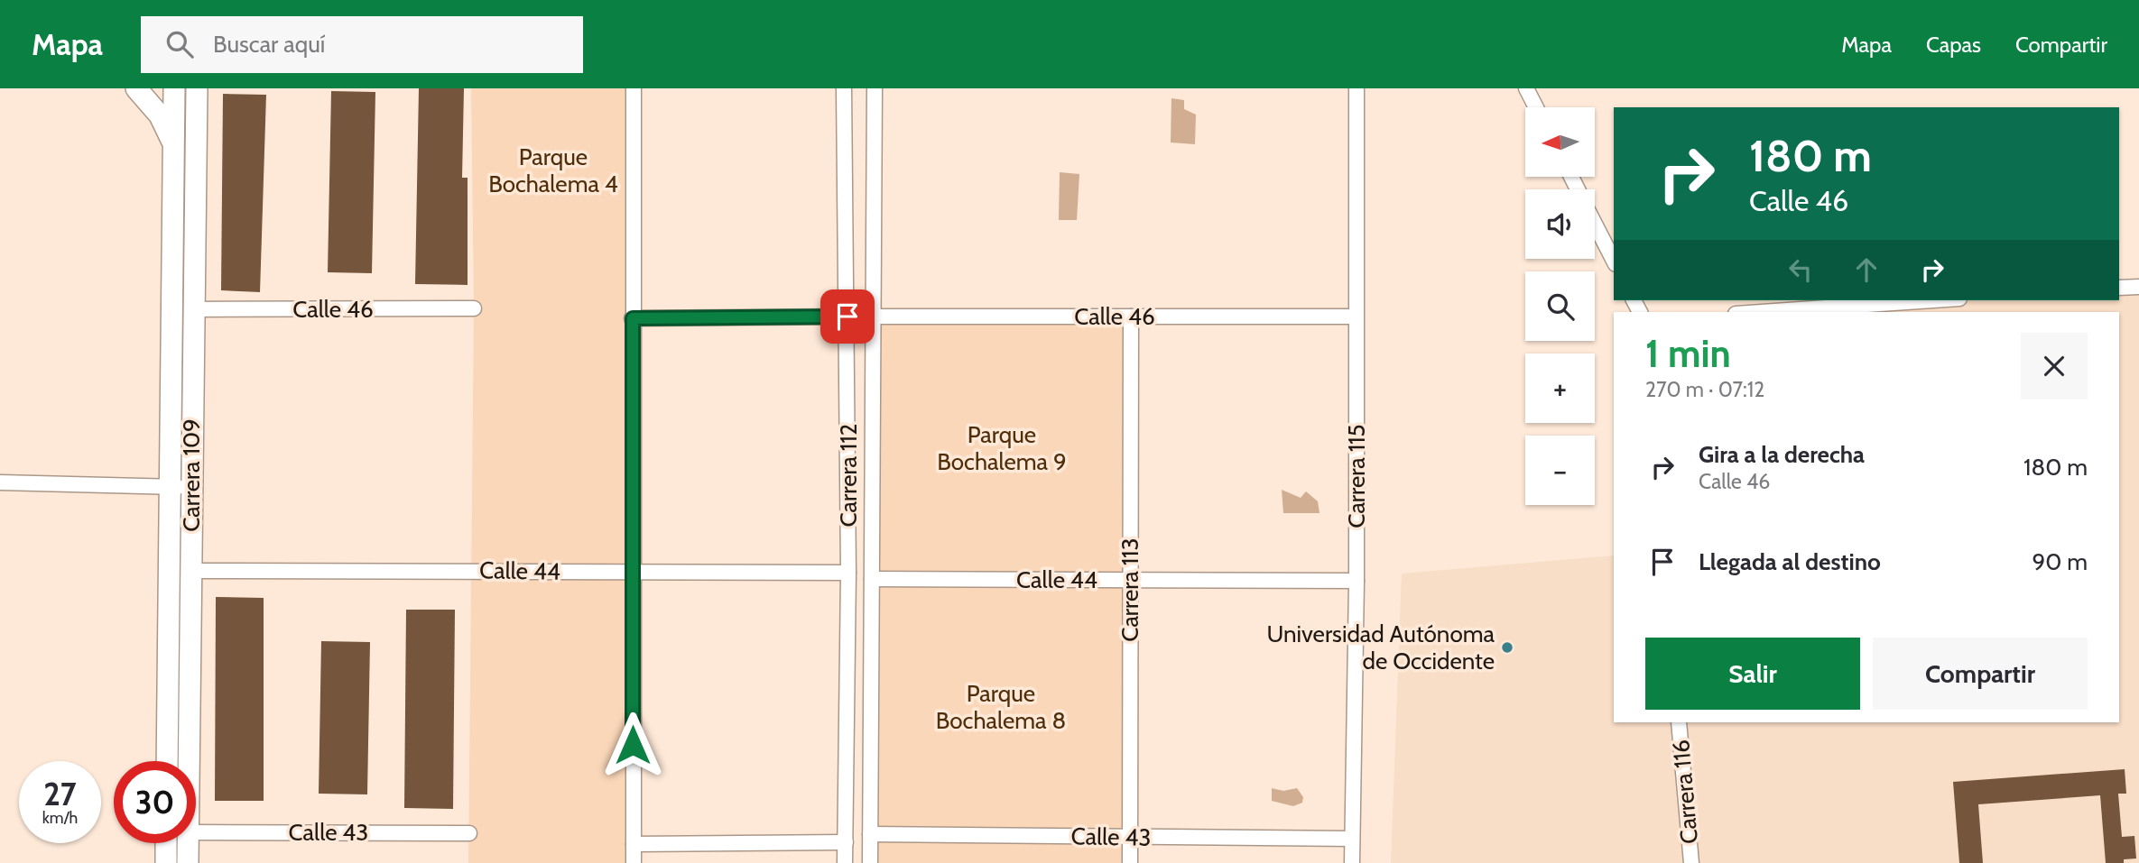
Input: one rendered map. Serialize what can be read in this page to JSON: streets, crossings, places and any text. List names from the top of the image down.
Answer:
{
  "streets": {
    "main road": ["Carrera 109"],
    "street": [
      "Calle 46",
      "Carrera 112",
      "Carrera 115",
      "Calle 44",
      "Carrera 113",
      "Carrera 116",
      "Calle 43"
    ]
  },
  "crossings": [
    ["Calle 46", "Carrera 109"],
    ["Calle 46", "Carrera 112"],
    ["Calle 46", "Carrera 115"],
    ["Calle 46", "Carrera 113"],
    ["Carrera 109", "Calle 44"],
    ["Carrera 112", "Calle 44"],
    ["Carrera 112", "Calle 43"],
    ["Carrera 115", "Calle 44"],
    ["Carrera 115", "Calle 43"],
    ["Calle 44", "Carrera 113"],
    ["Carrera 113", "Calle 43"]
  ],
  "parks": ["Parque Bochalema 4", "Parque Bochalema 9", "Parque Bochalema 8"],
  "places": ["Universidad Autónoma de Occidente"],
  "north": "left",
  "page": {
    "header": "Mapa",
    "search": "Buscar aquí",
    "nav": ["Mapa", "Capas", "Compartir"],
    "map_buttons": ["+", "−"],
    "turn": ["180 m", "Calle 46"],
    "heading": ["1 min", "270 m · 07:12"],
    "list": [
      {
        "name": "Gira a la derecha",
        "note": "Calle 46",
        "value": "180 m"
      },
      {
        "name": "Llegada al destino",
        "value": "90 m"
      }
    ],
    "buttons": ["Salir", "Compartir"],
    "speed": "27 km/h",
    "limit": "30"
  }
}
